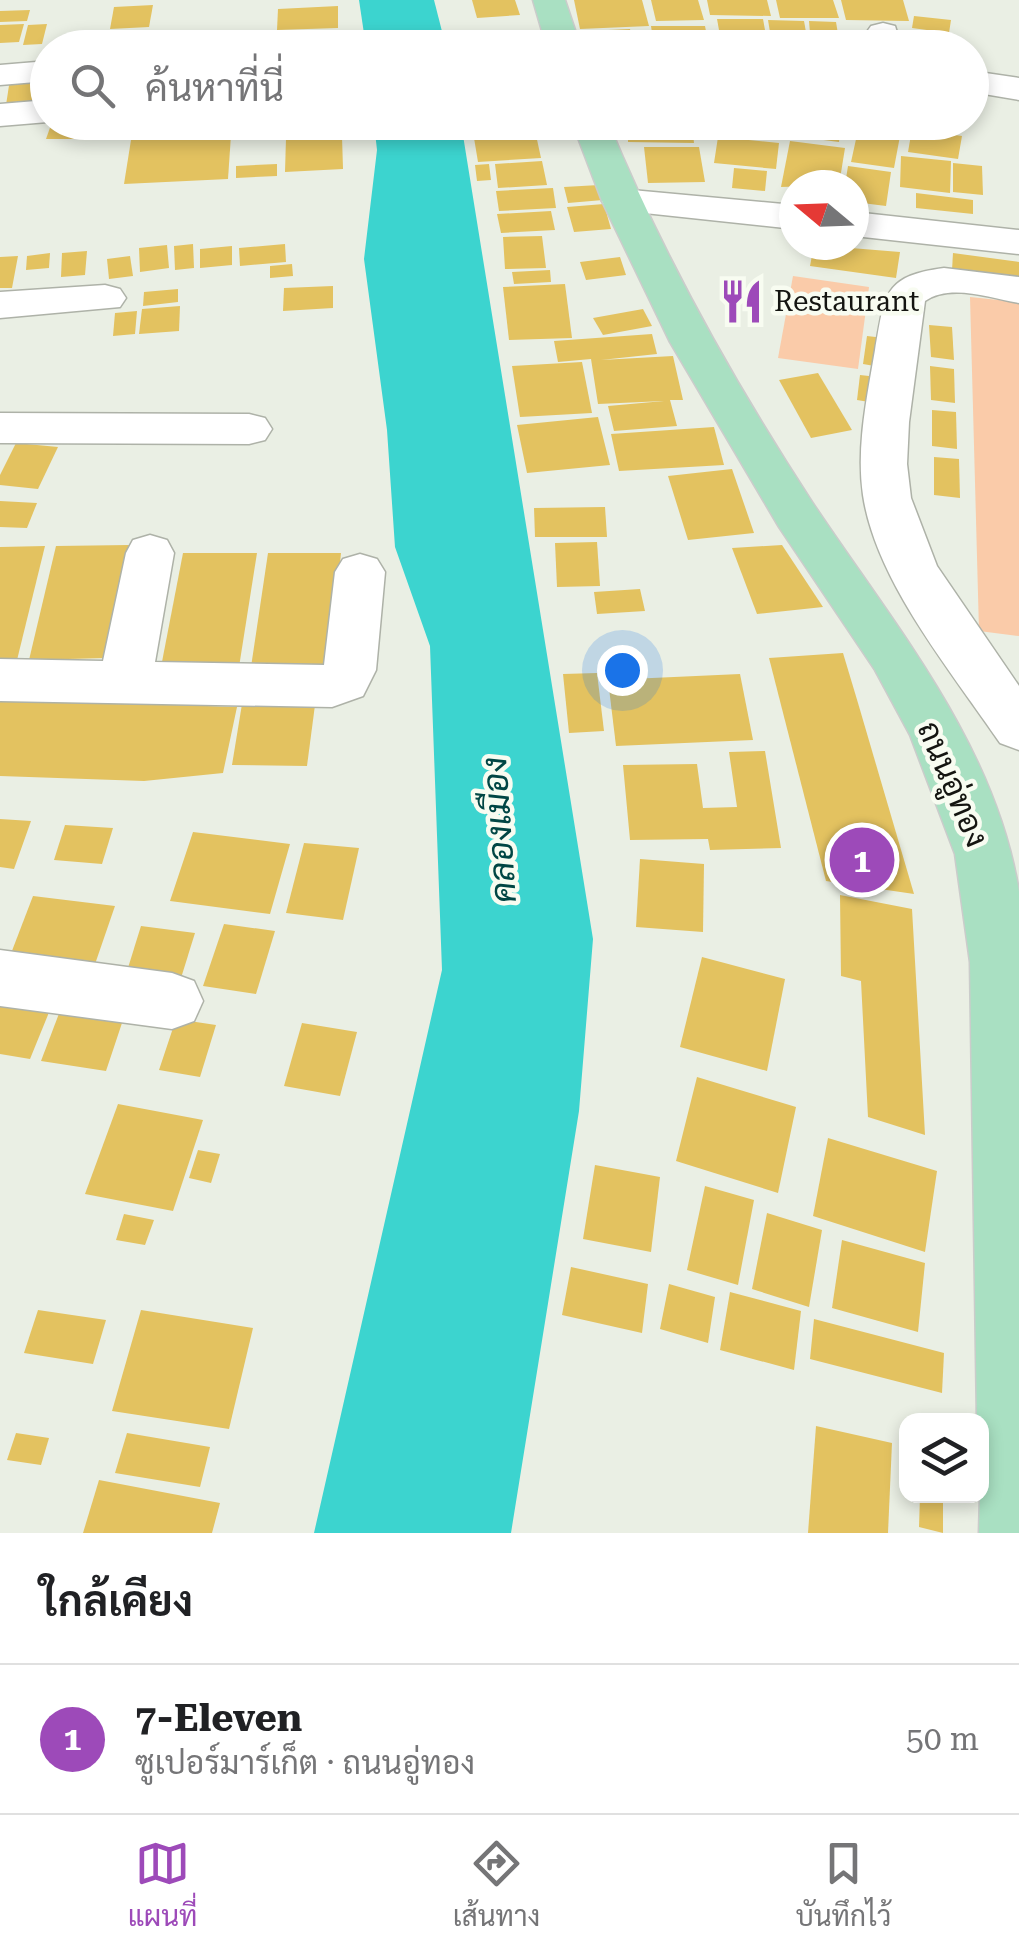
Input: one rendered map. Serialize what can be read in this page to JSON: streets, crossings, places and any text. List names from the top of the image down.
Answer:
{
  "streets": {
    "main road": ["ถนนอู่ทอง"]
  },
  "water": ["คลองเมือง"],
  "places": {
    "restaurant": ["Restaurant"]
  },
  "north": "left",
  "page": {
    "search": "ค้นหาที่นี่",
    "pins": "1",
    "heading": "ใกล้เคียง",
    "list": [
      {
        "mark": "1",
        "name": "7-Eleven",
        "note": "ซูเปอร์มาร์เก็ต · ถนนอู่ทอง",
        "value": "50 m"
      }
    ],
    "nav": ["แผนที่", "เส้นทาง", "บันทึกไว้"]
  }
}
